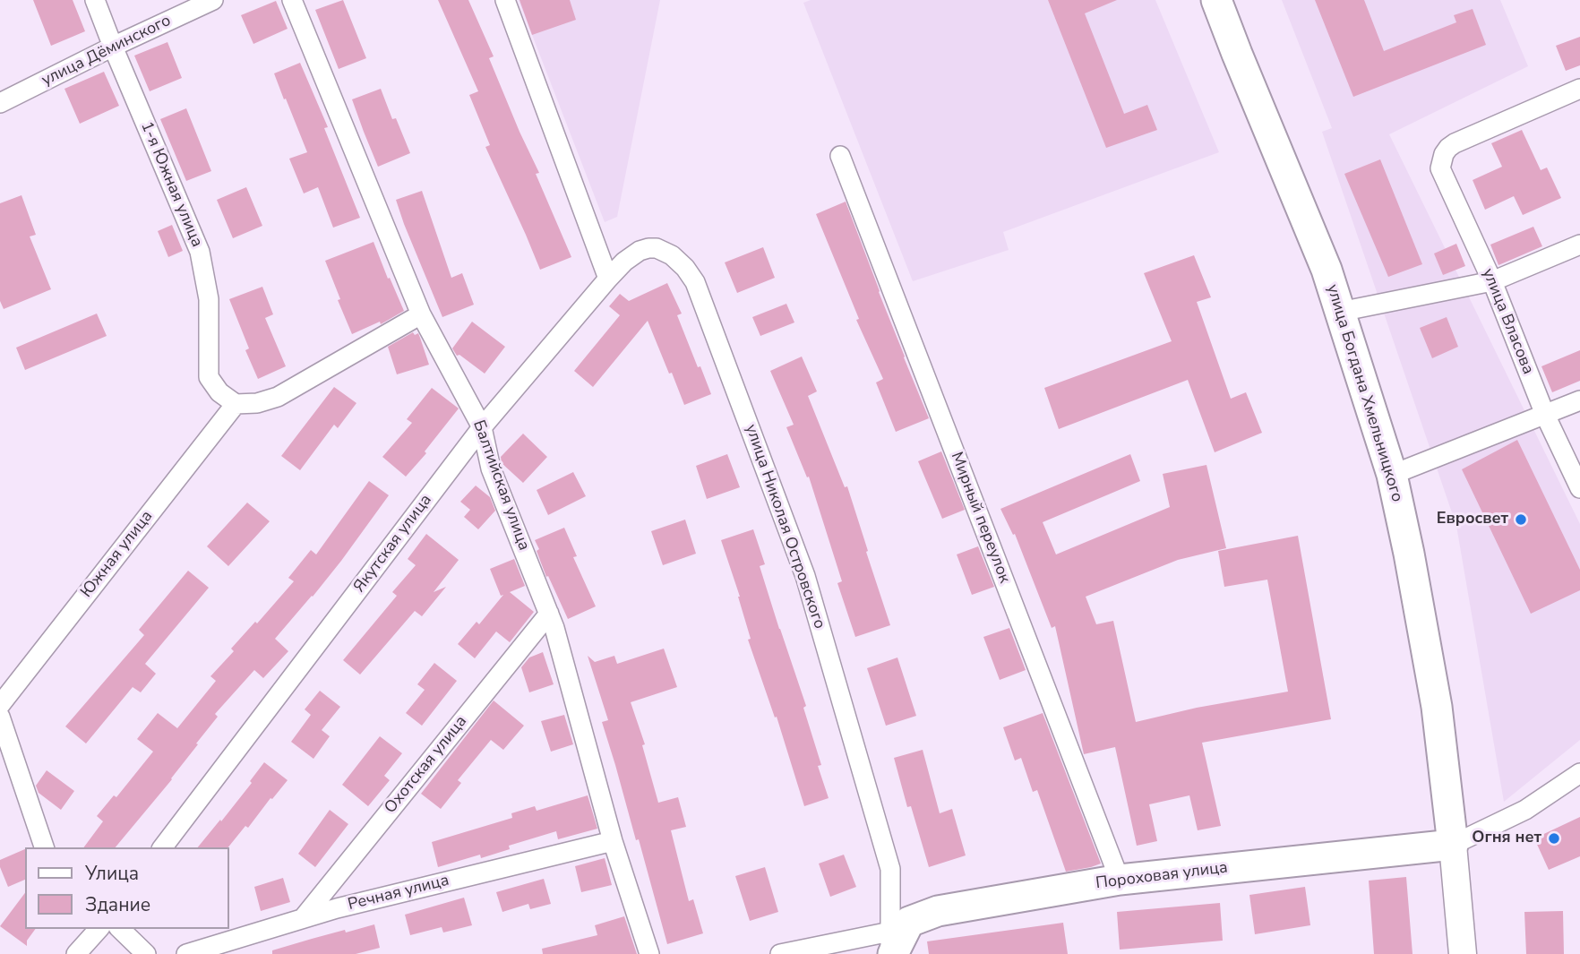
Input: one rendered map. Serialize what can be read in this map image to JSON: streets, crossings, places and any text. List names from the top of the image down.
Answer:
{
  "streets": {
    "main road": ["улица Богдана Хмельницкого", "Пороховая улица"],
    "street": [
      "улица Дёминского",
      "1-я Южная улица",
      "улица Власова",
      "Балтийская улица",
      "Мирный переулок",
      "улица Николая Островского",
      "Якутская улица",
      "Южная улица",
      "Охотская улица",
      "Речная улица"
    ]
  },
  "crossings": [
    ["улица Дёминского", "1-я Южная улица"],
    ["1-я Южная улица", "Южная улица"],
    ["улица Богдана Хмельницкого", "Пороховая улица"],
    ["Балтийская улица", "Якутская улица"],
    ["Балтийская улица", "Охотская улица"],
    ["Балтийская улица", "Речная улица"],
    ["Мирный переулок", "Пороховая улица"],
    ["улица Николая Островского", "Якутская улица"],
    ["улица Николая Островского", "Пороховая улица"],
    ["Охотская улица", "Речная улица"]
  ],
  "places": ["Евросвет", "Огня нет"],
  "legend": ["Улица", "Здание"]
}
